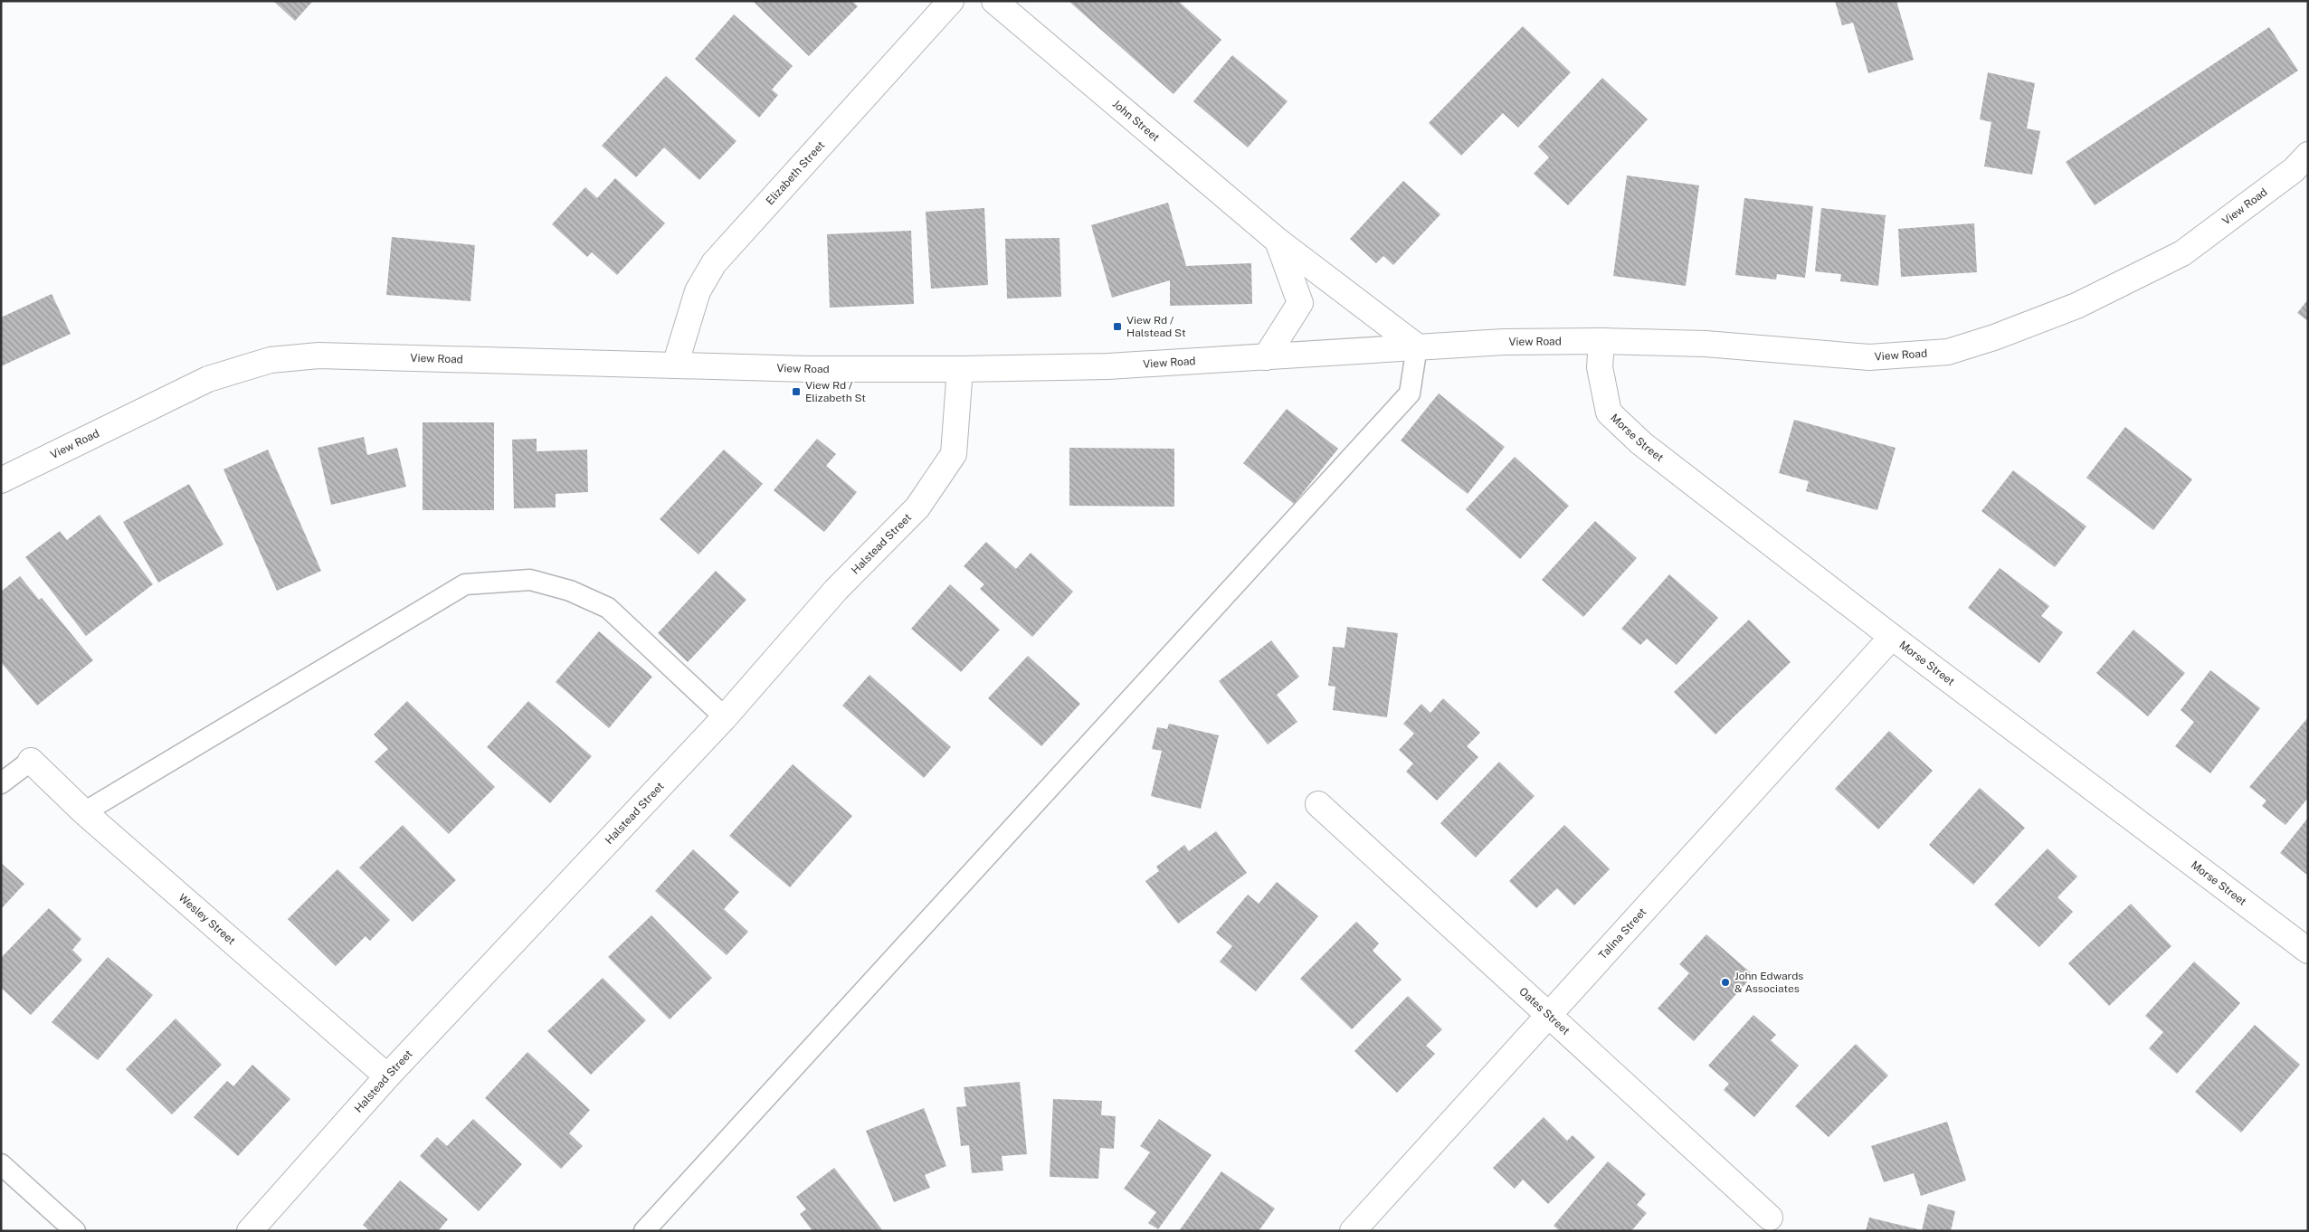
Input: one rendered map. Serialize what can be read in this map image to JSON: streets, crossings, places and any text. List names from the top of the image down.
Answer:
{
  "streets": {
    "street": [
      "John Street",
      "Elizabeth Street",
      "View Road",
      "Morse Street",
      "Halstead Street",
      "Wesley Street",
      "Talina Street",
      "Oates Street"
    ]
  },
  "crossings": [
    ["John Street", "View Road"],
    ["Elizabeth Street", "View Road"],
    ["View Road", "Morse Street"],
    ["View Road", "Halstead Street"],
    ["Morse Street", "Talina Street"],
    ["Halstead Street", "Wesley Street"],
    ["Talina Street", "Oates Street"]
  ],
  "places": {
    "transit": ["View Rd / Halstead St", "View Rd / Elizabeth St"],
    "other": ["John Edwards & Associates"]
  }
}
